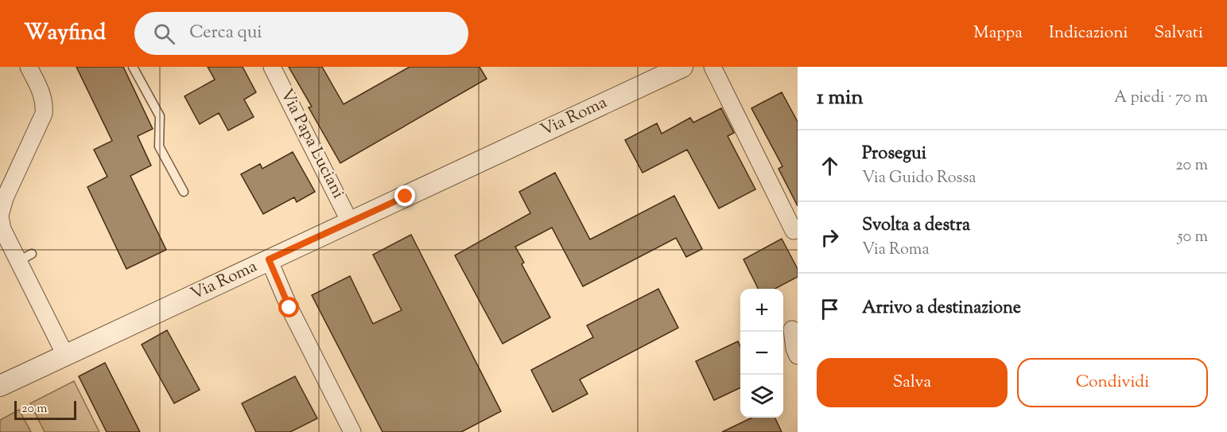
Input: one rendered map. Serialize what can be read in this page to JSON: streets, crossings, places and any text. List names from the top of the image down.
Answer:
{
  "streets": {
    "street": ["Via Roma", "Via Papa Luciani"]
  },
  "crossings": [
    ["Via Roma", "Via Papa Luciani"]
  ],
  "scale_bar": "20 m",
  "page": {
    "header": "Wayfind",
    "search": "Cerca qui",
    "nav": ["Mappa", "Indicazioni", "Salvati"],
    "heading": ["1 min", "A piedi · 70 m"],
    "list": [
      ["Prosegui", "Via Guido Rossa", "20 m"],
      ["Svolta a destra", "Via Roma", "50 m"],
      "Arrivo a destinazione"
    ],
    "map_buttons": ["+", "−"],
    "buttons": ["Salva", "Condividi"],
    "scale": "20 m"
  }
}
